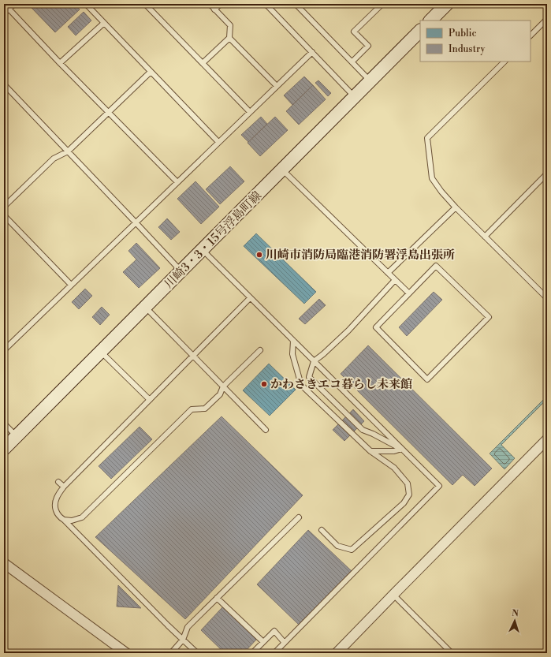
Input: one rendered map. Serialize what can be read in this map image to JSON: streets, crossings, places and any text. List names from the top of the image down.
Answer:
{
  "streets": {
    "street": ["川崎3・3・15号浮島町線"]
  },
  "places": ["川崎市消防局臨港消防署浮島出張所", "かわさきエコ暮らし未来館"],
  "legend": ["Public", "Industry"],
  "north": "top"
}
